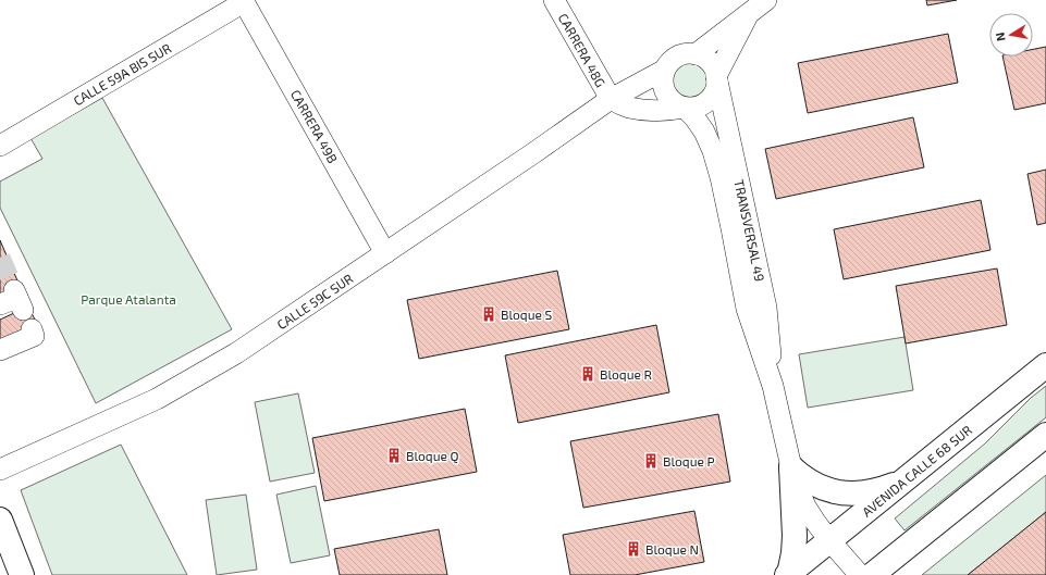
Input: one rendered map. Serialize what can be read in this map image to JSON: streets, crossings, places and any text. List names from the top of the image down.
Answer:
{
  "streets": {
    "main road": ["AVENIDA CALLE 68 SUR"],
    "street": [
      "CARRERA 48G",
      "CALLE 59A BIS SUR",
      "CARRERA 49B",
      "TRANSVERSAL 49",
      "CALLE 59C SUR"
    ]
  },
  "crossings": [
    ["CARRERA 48G", "CALLE 59C SUR"],
    ["CALLE 59A BIS SUR", "CARRERA 49B"],
    ["CARRERA 49B", "CALLE 59C SUR"],
    ["TRANSVERSAL 49", "CALLE 59C SUR"],
    ["TRANSVERSAL 49", "AVENIDA CALLE 68 SUR"]
  ],
  "parks": ["Parque Atalanta"],
  "places": {
    "building": [
      "Bloque S",
      "Bloque R",
      "Bloque Q",
      "Bloque P",
      "Bloque N"
    ]
  },
  "north": "left"
}
